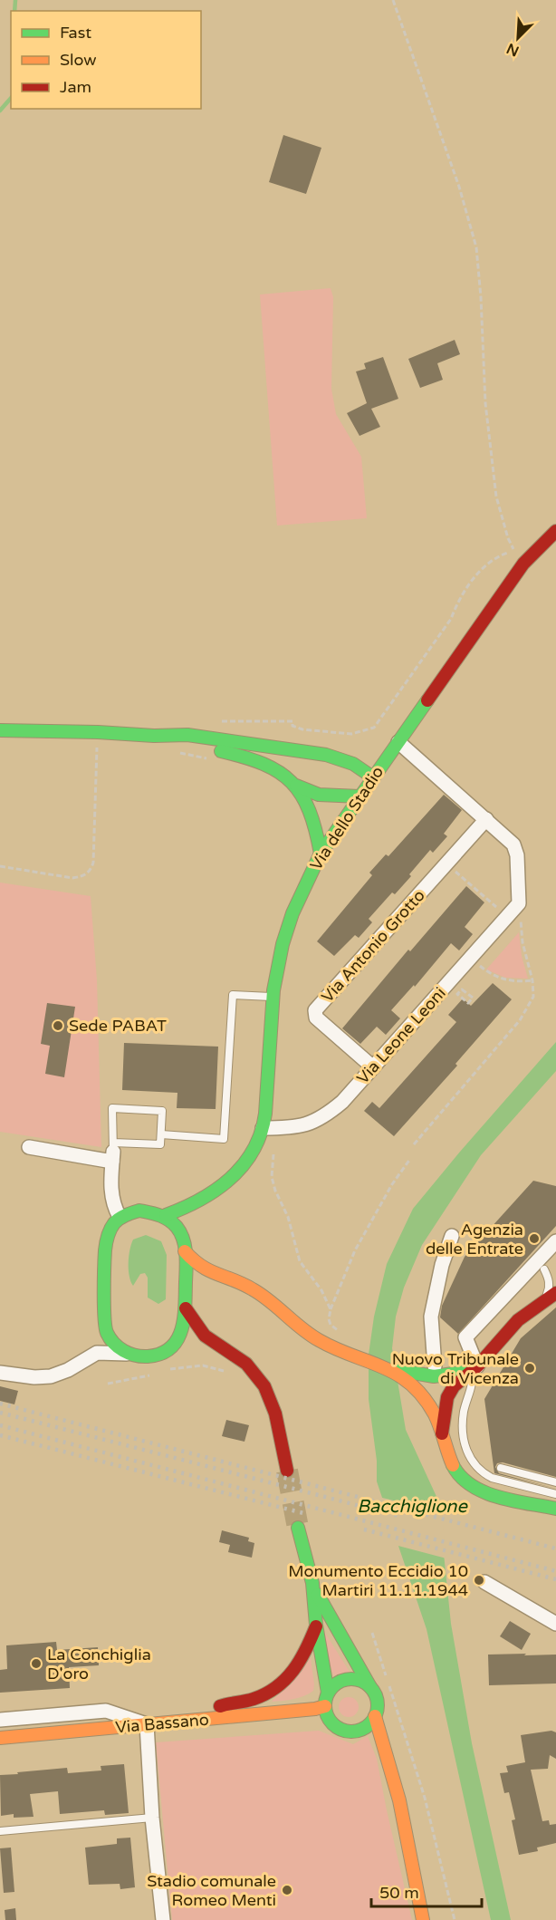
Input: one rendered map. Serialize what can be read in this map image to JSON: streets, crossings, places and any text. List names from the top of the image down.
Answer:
{
  "streets": {
    "main road": ["Via dello Stadio", "Via Bassano"],
    "street": ["Via Antonio Grotto", "Via Leone Leoni"]
  },
  "crossings": [
    ["Via dello Stadio", "Via Leone Leoni"],
    ["Via Antonio Grotto", "Via Leone Leoni"]
  ],
  "water": ["Bacchiglione"],
  "places": [
    "Sede PABAT",
    "Agenzia delle Entrate",
    "Nuovo Tribunale di Vicenza",
    "Monumento Eccidio 10 Martiri 11.11.1944",
    "La Conchiglia D'oro",
    "Stadio comunale Romeo Menti"
  ],
  "legend": ["Fast", "Slow", "Jam"],
  "scale_bar": "50 m",
  "north": "bottom left"
}
